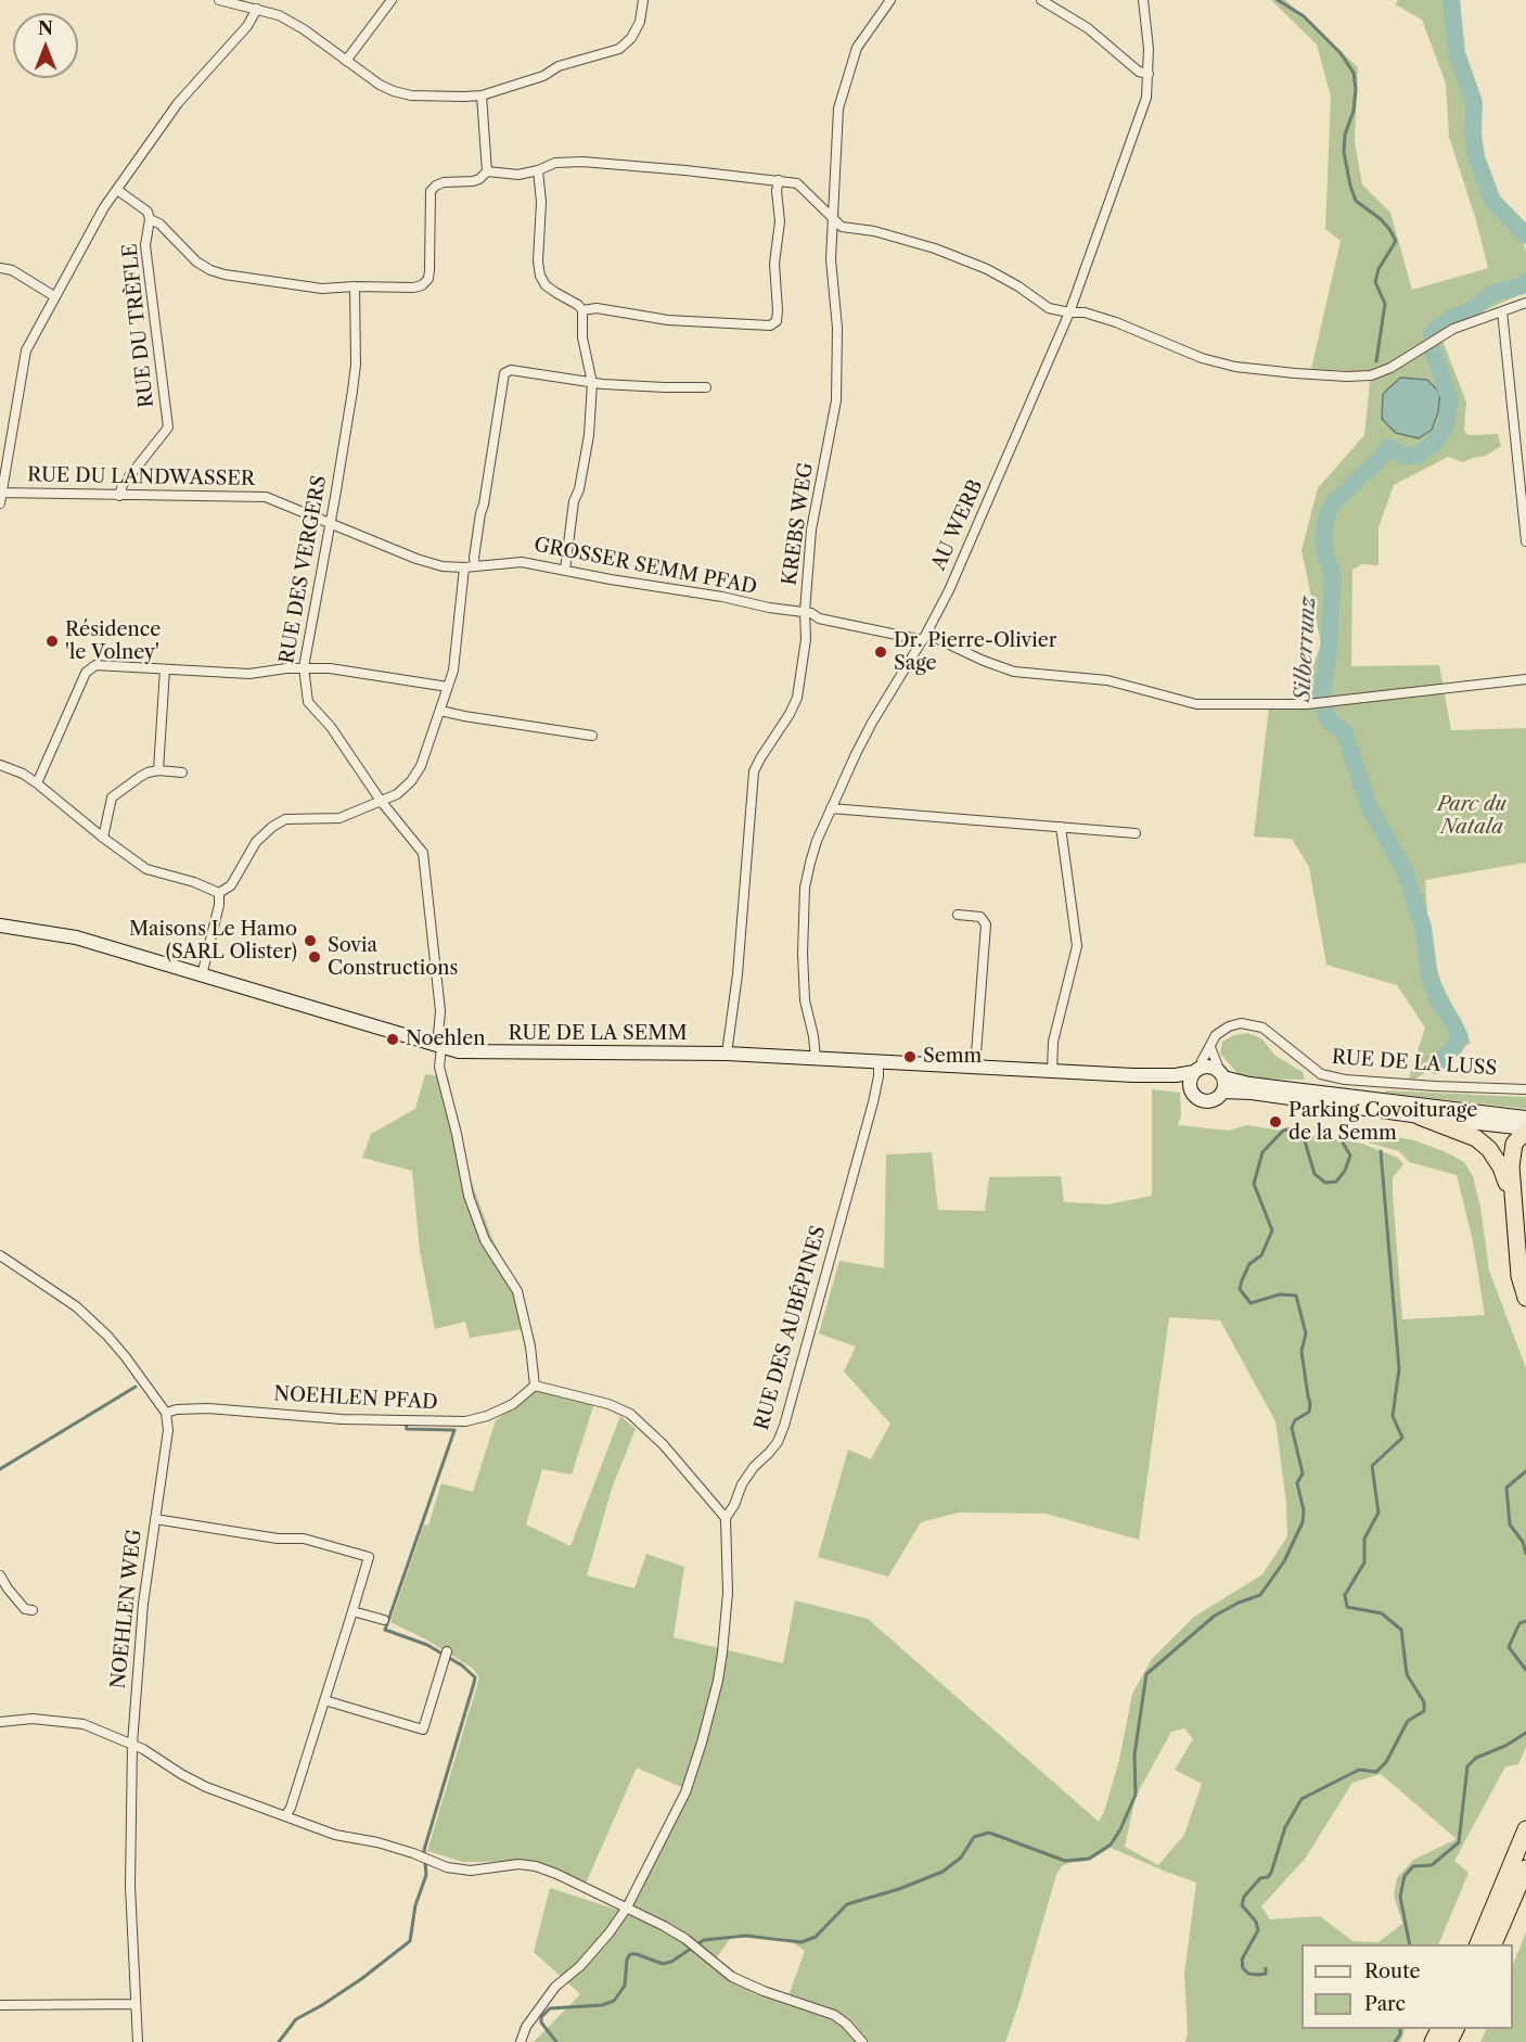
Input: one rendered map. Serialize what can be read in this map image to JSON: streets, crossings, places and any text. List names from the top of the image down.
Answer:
{
  "streets": {
    "main road": ["RUE DE LA SEMM"],
    "street": [
      "RUE DU TRÈFLE",
      "RUE DU LANDWASSER",
      "KREBS WEG",
      "AU WERB",
      "GROSSER SEMM PFAD",
      "RUE DES VERGERS",
      "RUE DE LA LUSS",
      "RUE DES AUBÉPINES",
      "NOEHLEN PFAD",
      "NOEHLEN WEG"
    ]
  },
  "crossings": [
    ["RUE DU TRÈFLE", "RUE DU LANDWASSER"],
    ["RUE DU LANDWASSER", "GROSSER SEMM PFAD"],
    ["RUE DU LANDWASSER", "RUE DES VERGERS"],
    ["KREBS WEG", "GROSSER SEMM PFAD"],
    ["KREBS WEG", "RUE DE LA SEMM"],
    ["AU WERB", "GROSSER SEMM PFAD"],
    ["AU WERB", "RUE DE LA SEMM"],
    ["RUE DES VERGERS", "RUE DE LA SEMM"],
    ["RUE DES VERGERS", "NOEHLEN PFAD"],
    ["RUE DE LA SEMM", "RUE DE LA LUSS"],
    ["RUE DE LA SEMM", "RUE DES AUBÉPINES"],
    ["NOEHLEN PFAD", "NOEHLEN WEG"]
  ],
  "water": ["Silberrunz"],
  "parks": ["Parc du Natala"],
  "places": [
    "Résidence 'le Volney'",
    "Dr. Pierre-Olivier Sage",
    "Maisons Le Hamo (SARL Olister)",
    "Sovia Constructions",
    "Noehlen",
    "Semm",
    "Parking Covoiturage de la Semm"
  ],
  "legend": ["Route", "Parc"],
  "north": "top"
}
